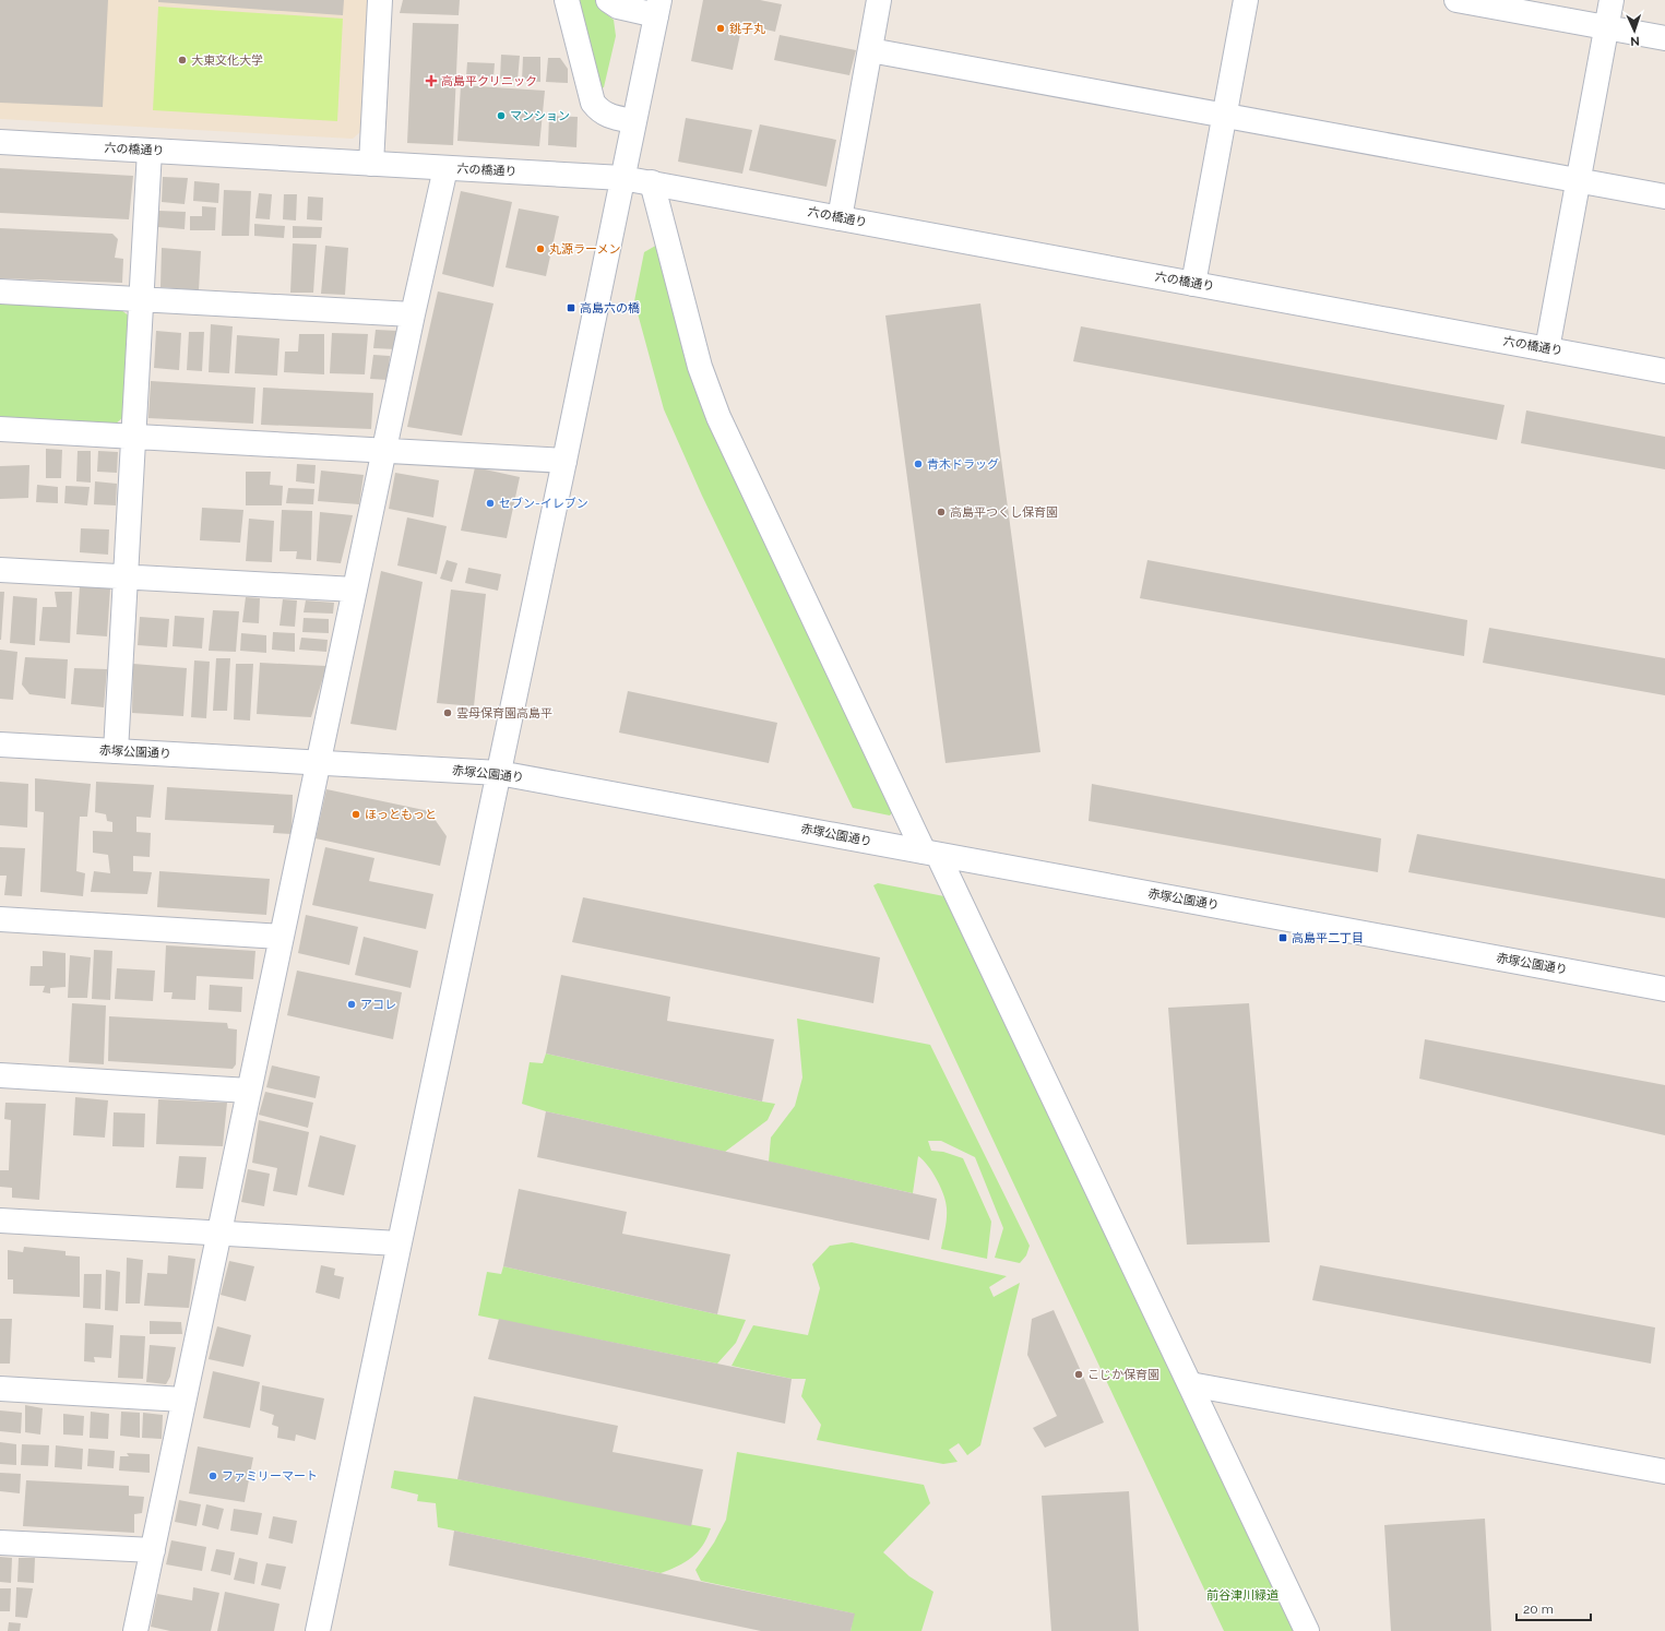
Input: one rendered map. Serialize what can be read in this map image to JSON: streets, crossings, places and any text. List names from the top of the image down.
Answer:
{
  "streets": {
    "street": ["六の橋通り", "赤塚公園通り"]
  },
  "parks": ["前谷津川緑道"],
  "places": {
    "other": [
      "銚子丸",
      "大東文化大学",
      "マンション",
      "丸源ラーメン",
      "青木ドラッグ",
      "セブン-イレブン",
      "高島平つくし保育園",
      "雲母保育園高島平",
      "ほっともっと",
      "アコレ",
      "こじか保育園",
      "ファミリーマート"
    ],
    "health": ["高島平クリニック"],
    "transit": ["高島六の橋", "高島平二丁目"]
  },
  "scale_bar": "20 m",
  "north": "bottom"
}
